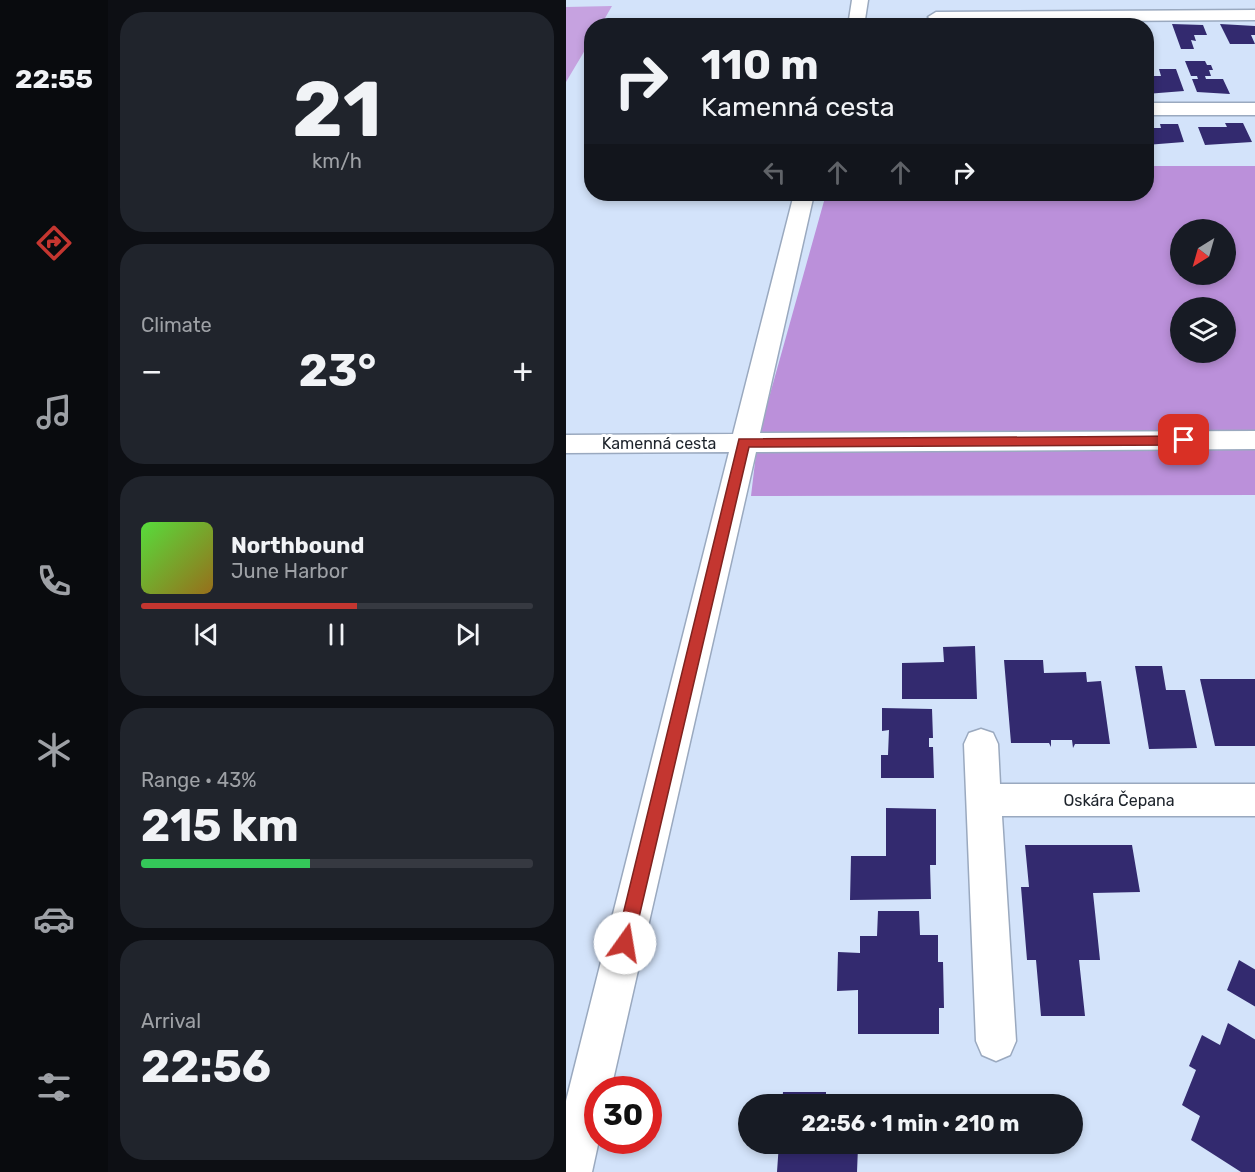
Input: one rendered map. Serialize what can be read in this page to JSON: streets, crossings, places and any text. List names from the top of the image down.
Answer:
{
  "streets": {
    "street": ["Kamenná cesta", "Oskára Čepana"]
  },
  "north": "bottom left",
  "page": {
    "tabs": "22:55",
    "tile": [
      ["21", "km/h"],
      "Climate",
      ["Range · 43%", "215 km"],
      ["Arrival", "22:56"]
    ],
    "turn": ["110 m", "Kamenná cesta"],
    "heat": ["−", "23°", "+"],
    "song": ["Northbound", "June Harbor"],
    "limit": "30",
    "trip": "22:56 · 1 min · 210 m"
  }
}
